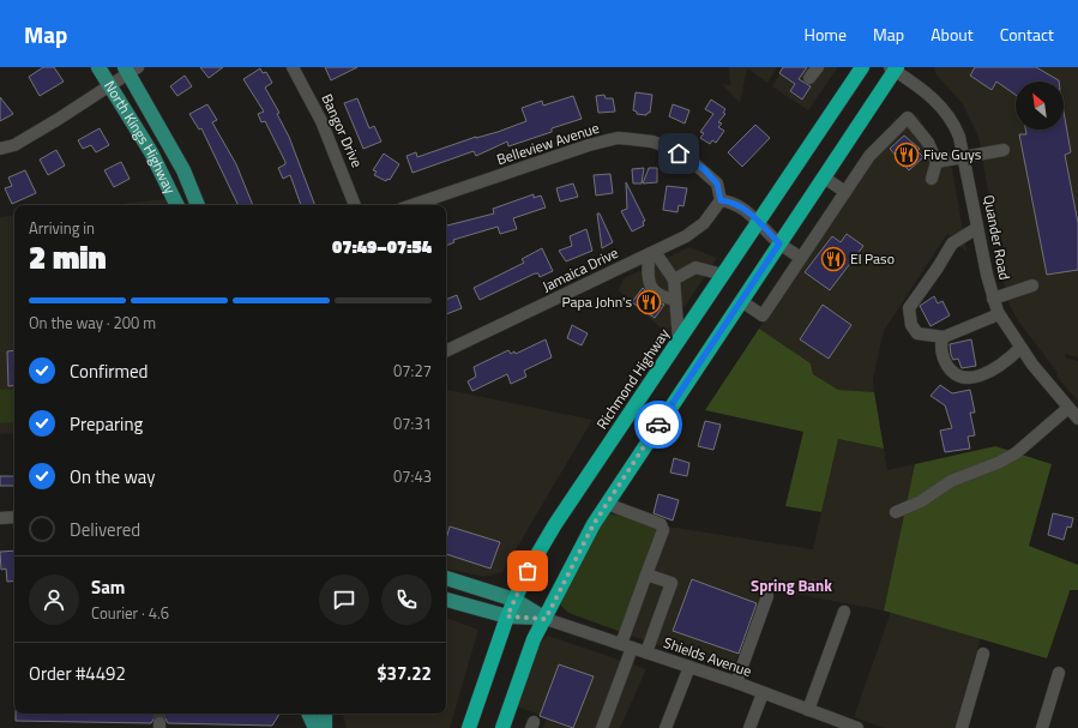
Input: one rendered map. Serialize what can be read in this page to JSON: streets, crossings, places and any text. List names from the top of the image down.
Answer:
{
  "streets": {
    "highway": ["Richmond Highway"],
    "main road": ["North Kings Highway"],
    "street": [
      "Bangor Drive",
      "Belleview Avenue",
      "Quander Road",
      "Jamaica Drive",
      "Shields Avenue"
    ]
  },
  "crossings": [
    ["Belleview Avenue", "Jamaica Drive"]
  ],
  "districts": ["Spring Bank"],
  "places": {
    "restaurant": ["Five Guys", "El Paso", "Papa John's"]
  },
  "north": "top left",
  "page": {
    "header": "Map",
    "nav": [
      "Home",
      "Map",
      "About",
      "Contact"
    ],
    "heading": ["2 min", "Arriving in", "07:49–07:54"],
    "panel": [
      "Sam",
      "Courier · 4.6",
      "Order #4492",
      "$37.22"
    ],
    "bar": "On the way · 200 m",
    "list": [
      ["Confirmed", "07:27"],
      ["Preparing", "07:31"],
      ["On the way", "07:43"],
      "Delivered"
    ]
  }
}
